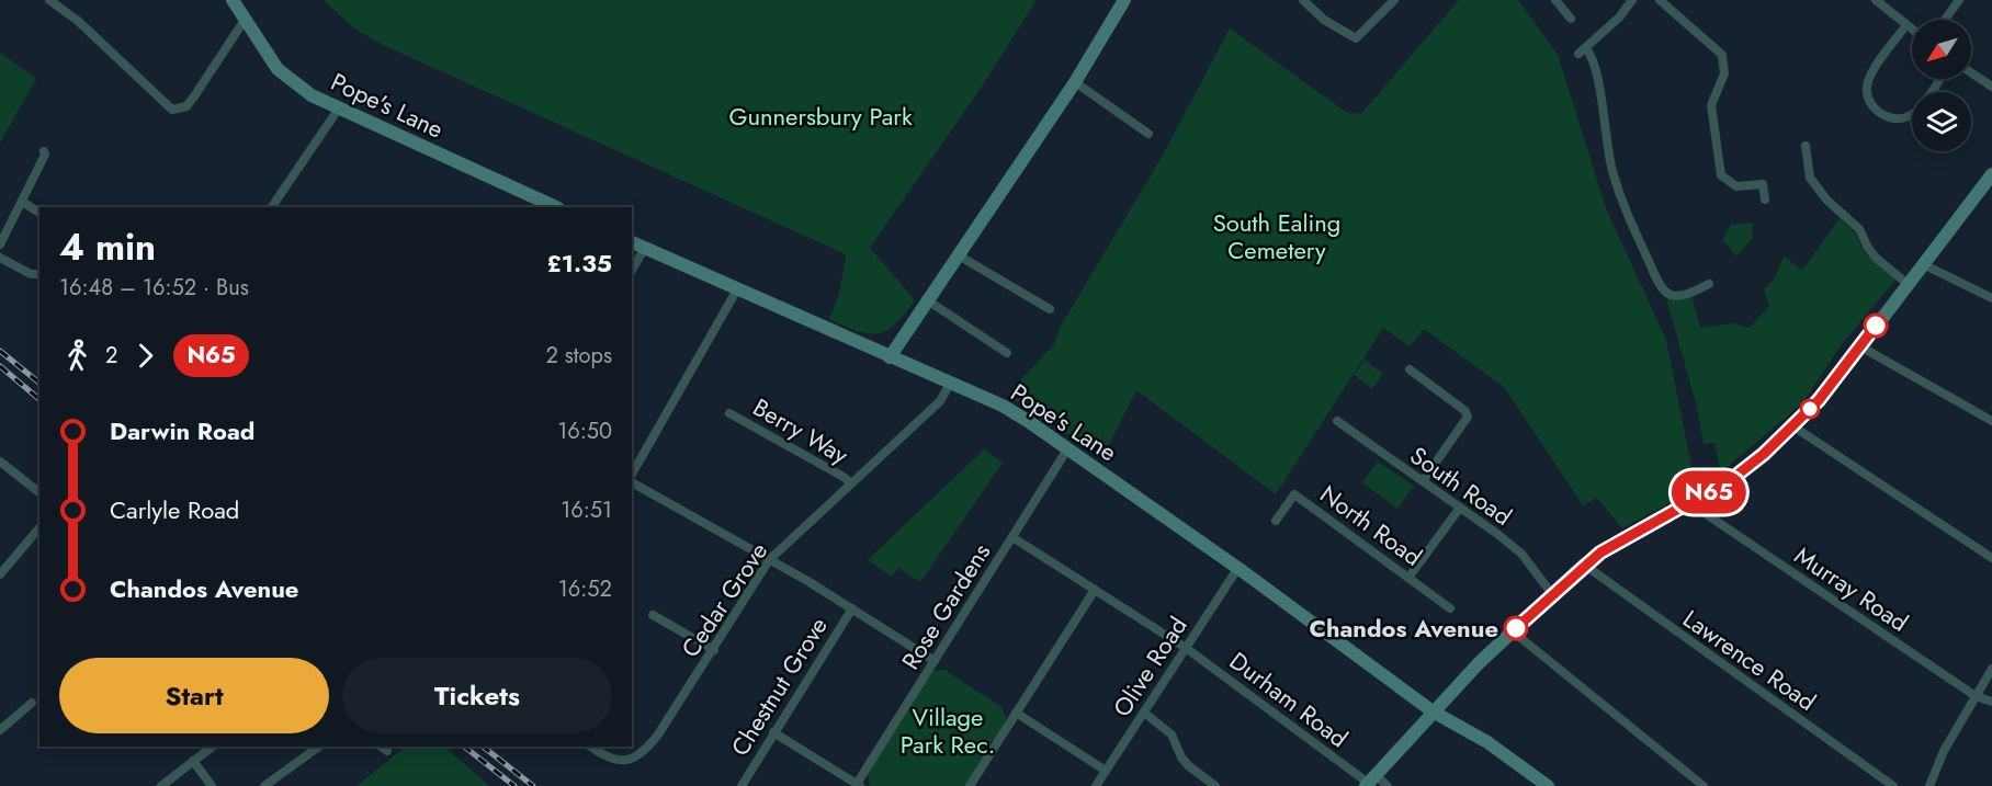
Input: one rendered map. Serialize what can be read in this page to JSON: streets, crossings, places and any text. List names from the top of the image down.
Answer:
{
  "streets": {
    "main road": ["Pope's Lane"],
    "street": [
      "Berry Way",
      "South Road",
      "North Road",
      "Murray Road",
      "Cedar Grove",
      "Rose Gardens",
      "Lawrence Road",
      "Olive Road",
      "Chestnut Grove",
      "Durham Road"
    ]
  },
  "crossings": [
    ["Pope's Lane", "Cedar Grove"],
    ["Pope's Lane", "Rose Gardens"],
    ["Pope's Lane", "Olive Road"],
    ["Berry Way", "Cedar Grove"],
    ["Rose Gardens", "Durham Road"],
    ["Olive Road", "Durham Road"]
  ],
  "parks": ["Gunnersbury Park", "South Ealing Cemetery", "Village Park Rec."],
  "places": ["Chandos Avenue"],
  "lines": ["bus line N65"],
  "north": "bottom left",
  "page": {
    "on_map": "N65",
    "heading": ["4 min", "16:48 – 16:52 · Bus", "£1.35"],
    "legs": ["2", "N65", "2 stops"],
    "list": [
      {
        "name": "Darwin Road",
        "value": "16:50"
      },
      {
        "name": "Carlyle Road",
        "value": "16:51"
      },
      {
        "name": "Chandos Avenue",
        "value": "16:52"
      }
    ],
    "buttons": ["Start", "Tickets"]
  }
}
